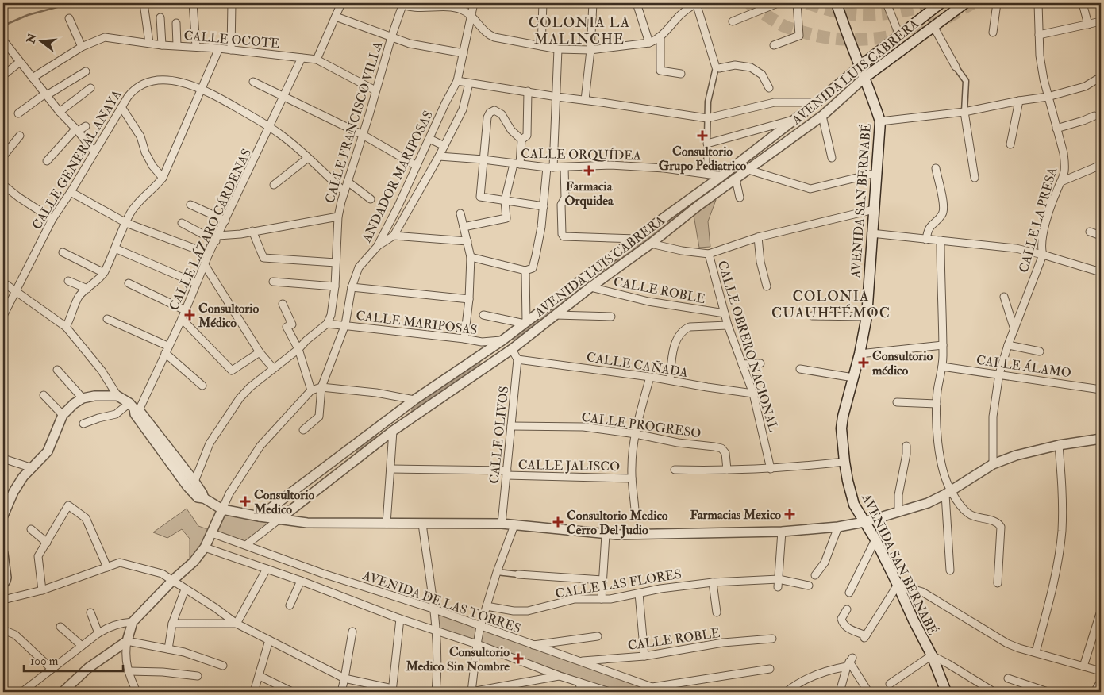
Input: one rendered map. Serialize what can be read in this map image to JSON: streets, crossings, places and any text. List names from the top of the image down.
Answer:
{
  "streets": {
    "main road": ["AVENIDA LUIS CABRERA", "AVENIDA SAN BERNABÉ"],
    "street": [
      "CALLE OCOTE",
      "CALLE FRANCISCO VILLA",
      "CALLE ORQUÍDEA",
      "CALLE GENERAL ANAYA",
      "ANDADOR MARIPOSAS",
      "CALLE LA PRESA",
      "CALLE LÁZARO CÁRDENAS",
      "CALLE ROBLE",
      "CALLE MARIPOSAS",
      "CALLE OBRERO NACIONAL",
      "CALLE CAÑADA",
      "CALLE ÁLAMO",
      "CALLE PROGRESO",
      "CALLE OLIVOS",
      "CALLE JALISCO",
      "CALLE LAS FLORES",
      "AVENIDA DE LAS TORRES"
    ]
  },
  "crossings": [
    ["CALLE OCOTE", "CALLE FRANCISCO VILLA"],
    ["CALLE OCOTE", "CALLE LÁZARO CÁRDENAS"],
    ["AVENIDA LUIS CABRERA", "CALLE ORQUÍDEA"],
    ["AVENIDA LUIS CABRERA", "AVENIDA SAN BERNABÉ"],
    ["AVENIDA LUIS CABRERA", "CALLE ROBLE"],
    ["AVENIDA LUIS CABRERA", "CALLE MARIPOSAS"],
    ["AVENIDA LUIS CABRERA", "AVENIDA DE LAS TORRES"],
    ["CALLE FRANCISCO VILLA", "CALLE GENERAL ANAYA"],
    ["CALLE FRANCISCO VILLA", "CALLE MARIPOSAS"],
    ["CALLE ORQUÍDEA", "ANDADOR MARIPOSAS"],
    ["CALLE GENERAL ANAYA", "CALLE LÁZARO CÁRDENAS"],
    ["ANDADOR MARIPOSAS", "CALLE MARIPOSAS"],
    ["CALLE LA PRESA", "CALLE ÁLAMO"],
    ["CALLE ROBLE", "CALLE OBRERO NACIONAL"],
    ["CALLE ROBLE", "AVENIDA DE LAS TORRES"],
    ["CALLE OBRERO NACIONAL", "CALLE CAÑADA"],
    ["CALLE CAÑADA", "CALLE OLIVOS"],
    ["CALLE PROGRESO", "CALLE OLIVOS"],
    ["CALLE OLIVOS", "CALLE JALISCO"]
  ],
  "districts": ["COLONIA LA MALINCHE", "COLONIA CUAUHTÉMOC"],
  "places": {
    "health": [
      "Consultorio Grupo Pediatrico",
      "Farmacia Orquidea",
      "Consultorio Médico",
      "Consultorio médico",
      "Consultorio Medico",
      "Farmacias Mexico",
      "Consultorio Medico Cerro Del Judio",
      "Consultorio Medico Sin Nombre"
    ]
  },
  "scale_bar": "100 m",
  "north": "left"
}
